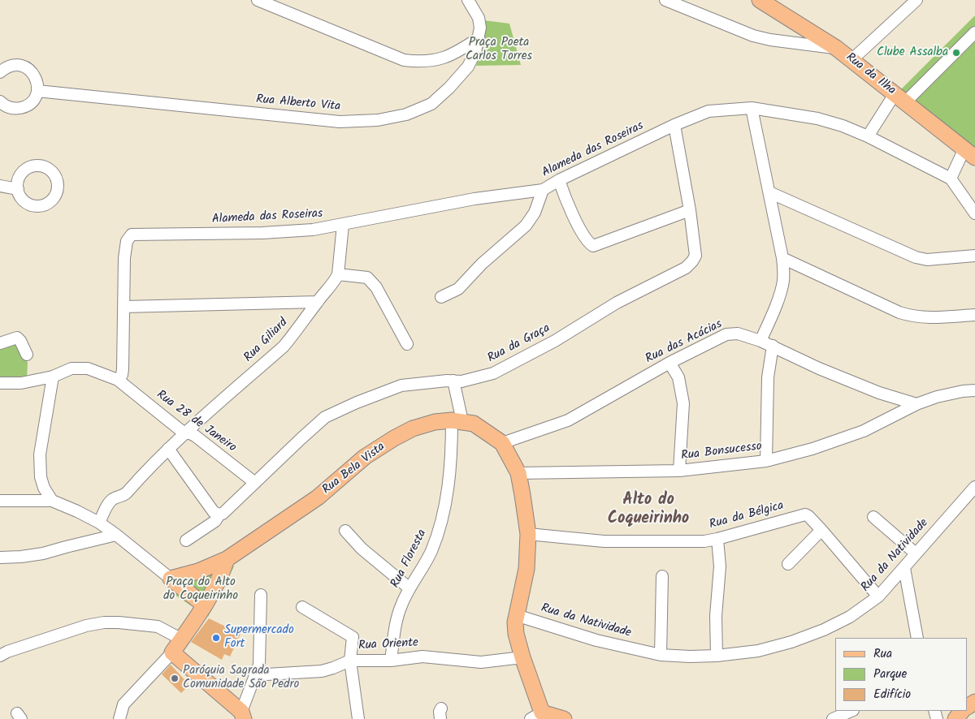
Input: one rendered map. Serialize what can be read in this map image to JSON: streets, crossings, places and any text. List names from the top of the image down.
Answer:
{
  "streets": {
    "main road": ["Rua da Ilha", "Rua Bela Vista"],
    "street": [
      "Rua Alberto Vita",
      "Alameda das Roseiras",
      "Rua Giliard",
      "Rua das Acácias",
      "Rua da Graça",
      "Rua 28 de Janeiro",
      "Rua Bonsucesso",
      "Rua da Bélgica",
      "Rua da Natividade",
      "Rua Floresta",
      "Rua Oriente"
    ]
  },
  "crossings": [
    ["Alameda das Roseiras", "Rua Giliard"],
    ["Alameda das Roseiras", "Rua da Graça"],
    ["Rua Giliard", "Rua 28 de Janeiro"],
    ["Rua das Acácias", "Rua Bonsucesso"],
    ["Rua das Acácias", "Rua Bela Vista"],
    ["Rua da Graça", "Rua 28 de Janeiro"],
    ["Rua da Graça", "Rua Floresta"],
    ["Rua Bonsucesso", "Rua Bela Vista"],
    ["Rua Bela Vista", "Rua da Bélgica"],
    ["Rua Bela Vista", "Rua da Natividade"],
    ["Rua Bela Vista", "Rua Floresta"],
    ["Rua Bela Vista", "Rua Oriente"],
    ["Rua da Bélgica", "Rua da Natividade"],
    ["Rua Floresta", "Rua Oriente"]
  ],
  "districts": ["Alto do Coqueirinho"],
  "parks": ["Praça Poeta Carlos Torres", "Praça do Alto do Coqueirinho"],
  "places": ["Clube Assalba", "Supermercado Fort", "Paróquia Sagrada Comunidade São Pedro"],
  "legend": ["Rua", "Parque", "Edifício"]
}
